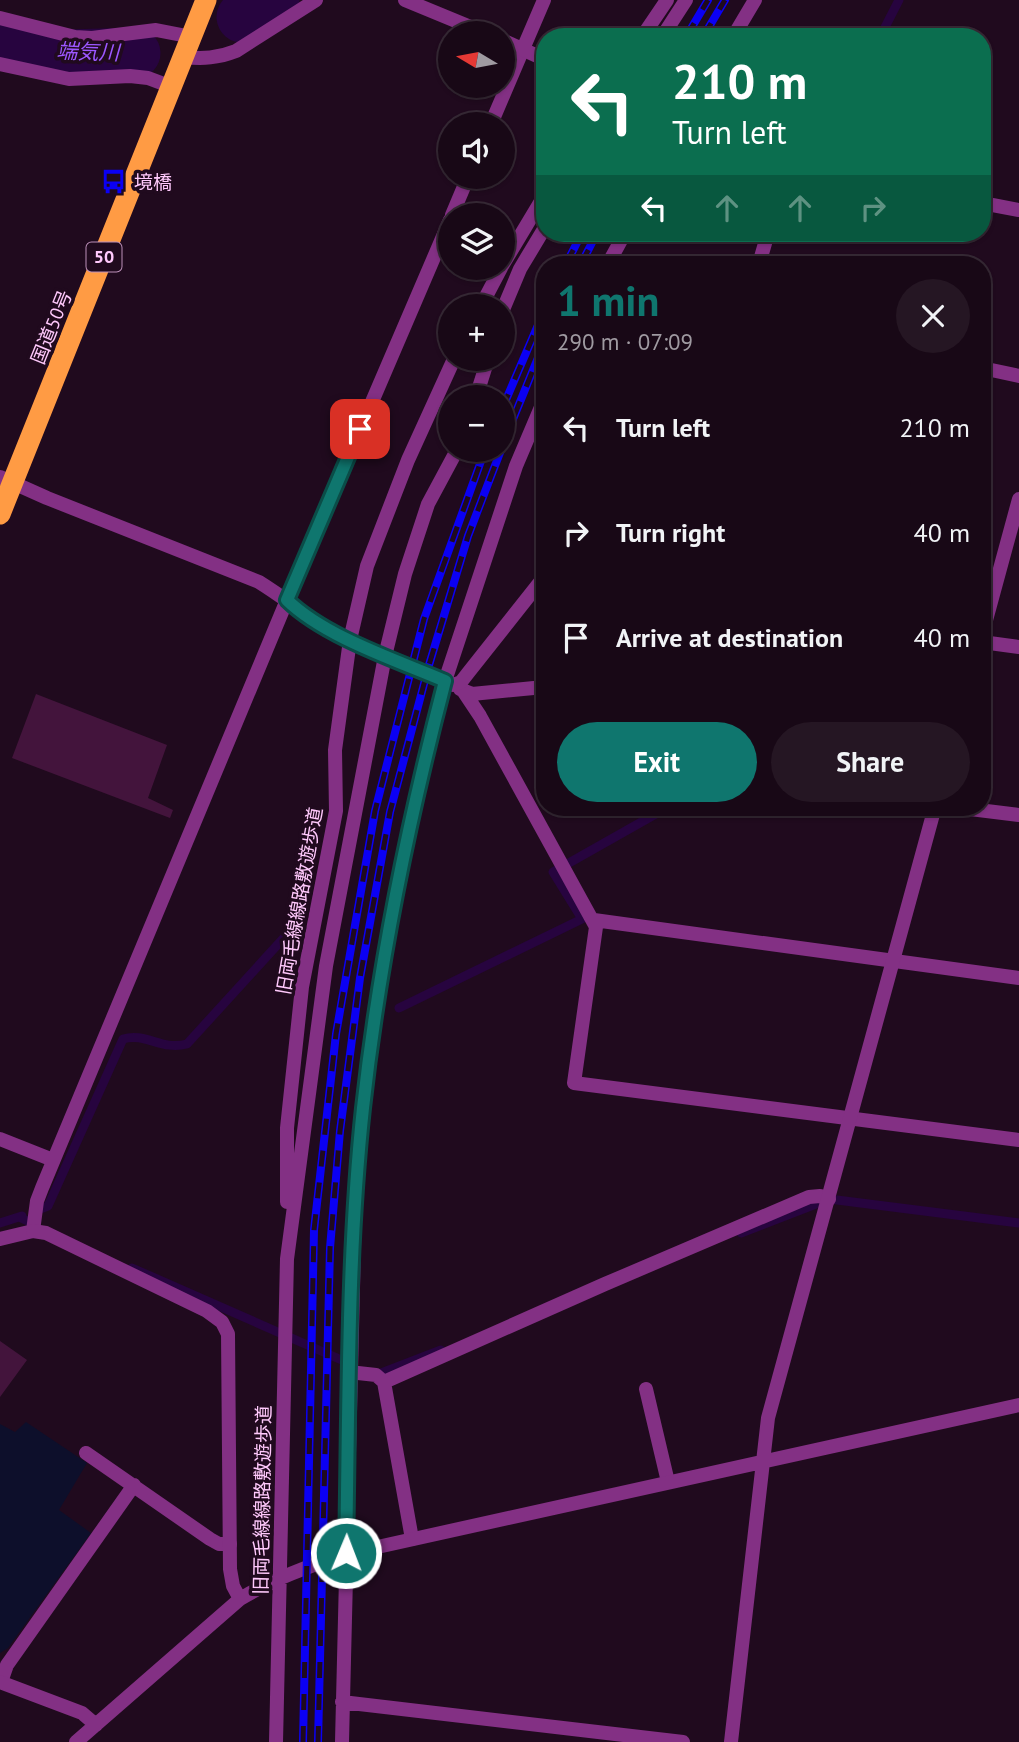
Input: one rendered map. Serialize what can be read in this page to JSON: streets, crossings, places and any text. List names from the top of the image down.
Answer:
{
  "streets": {
    "highway": ["50", "国道50号"],
    "street": ["旧両毛線線路敷遊歩道"]
  },
  "water": ["端気川"],
  "places": {
    "bus stop": ["境橋"]
  },
  "north": "left",
  "page": {
    "map_buttons": ["+", "−"],
    "turn": ["210 m", "Turn left"],
    "heading": ["1 min", "290 m · 07:09"],
    "list": [
      {
        "name": "Turn left",
        "value": "210 m"
      },
      {
        "name": "Turn right",
        "value": "40 m"
      },
      {
        "name": "Arrive at destination",
        "value": "40 m"
      }
    ],
    "buttons": ["Exit", "Share"]
  }
}
